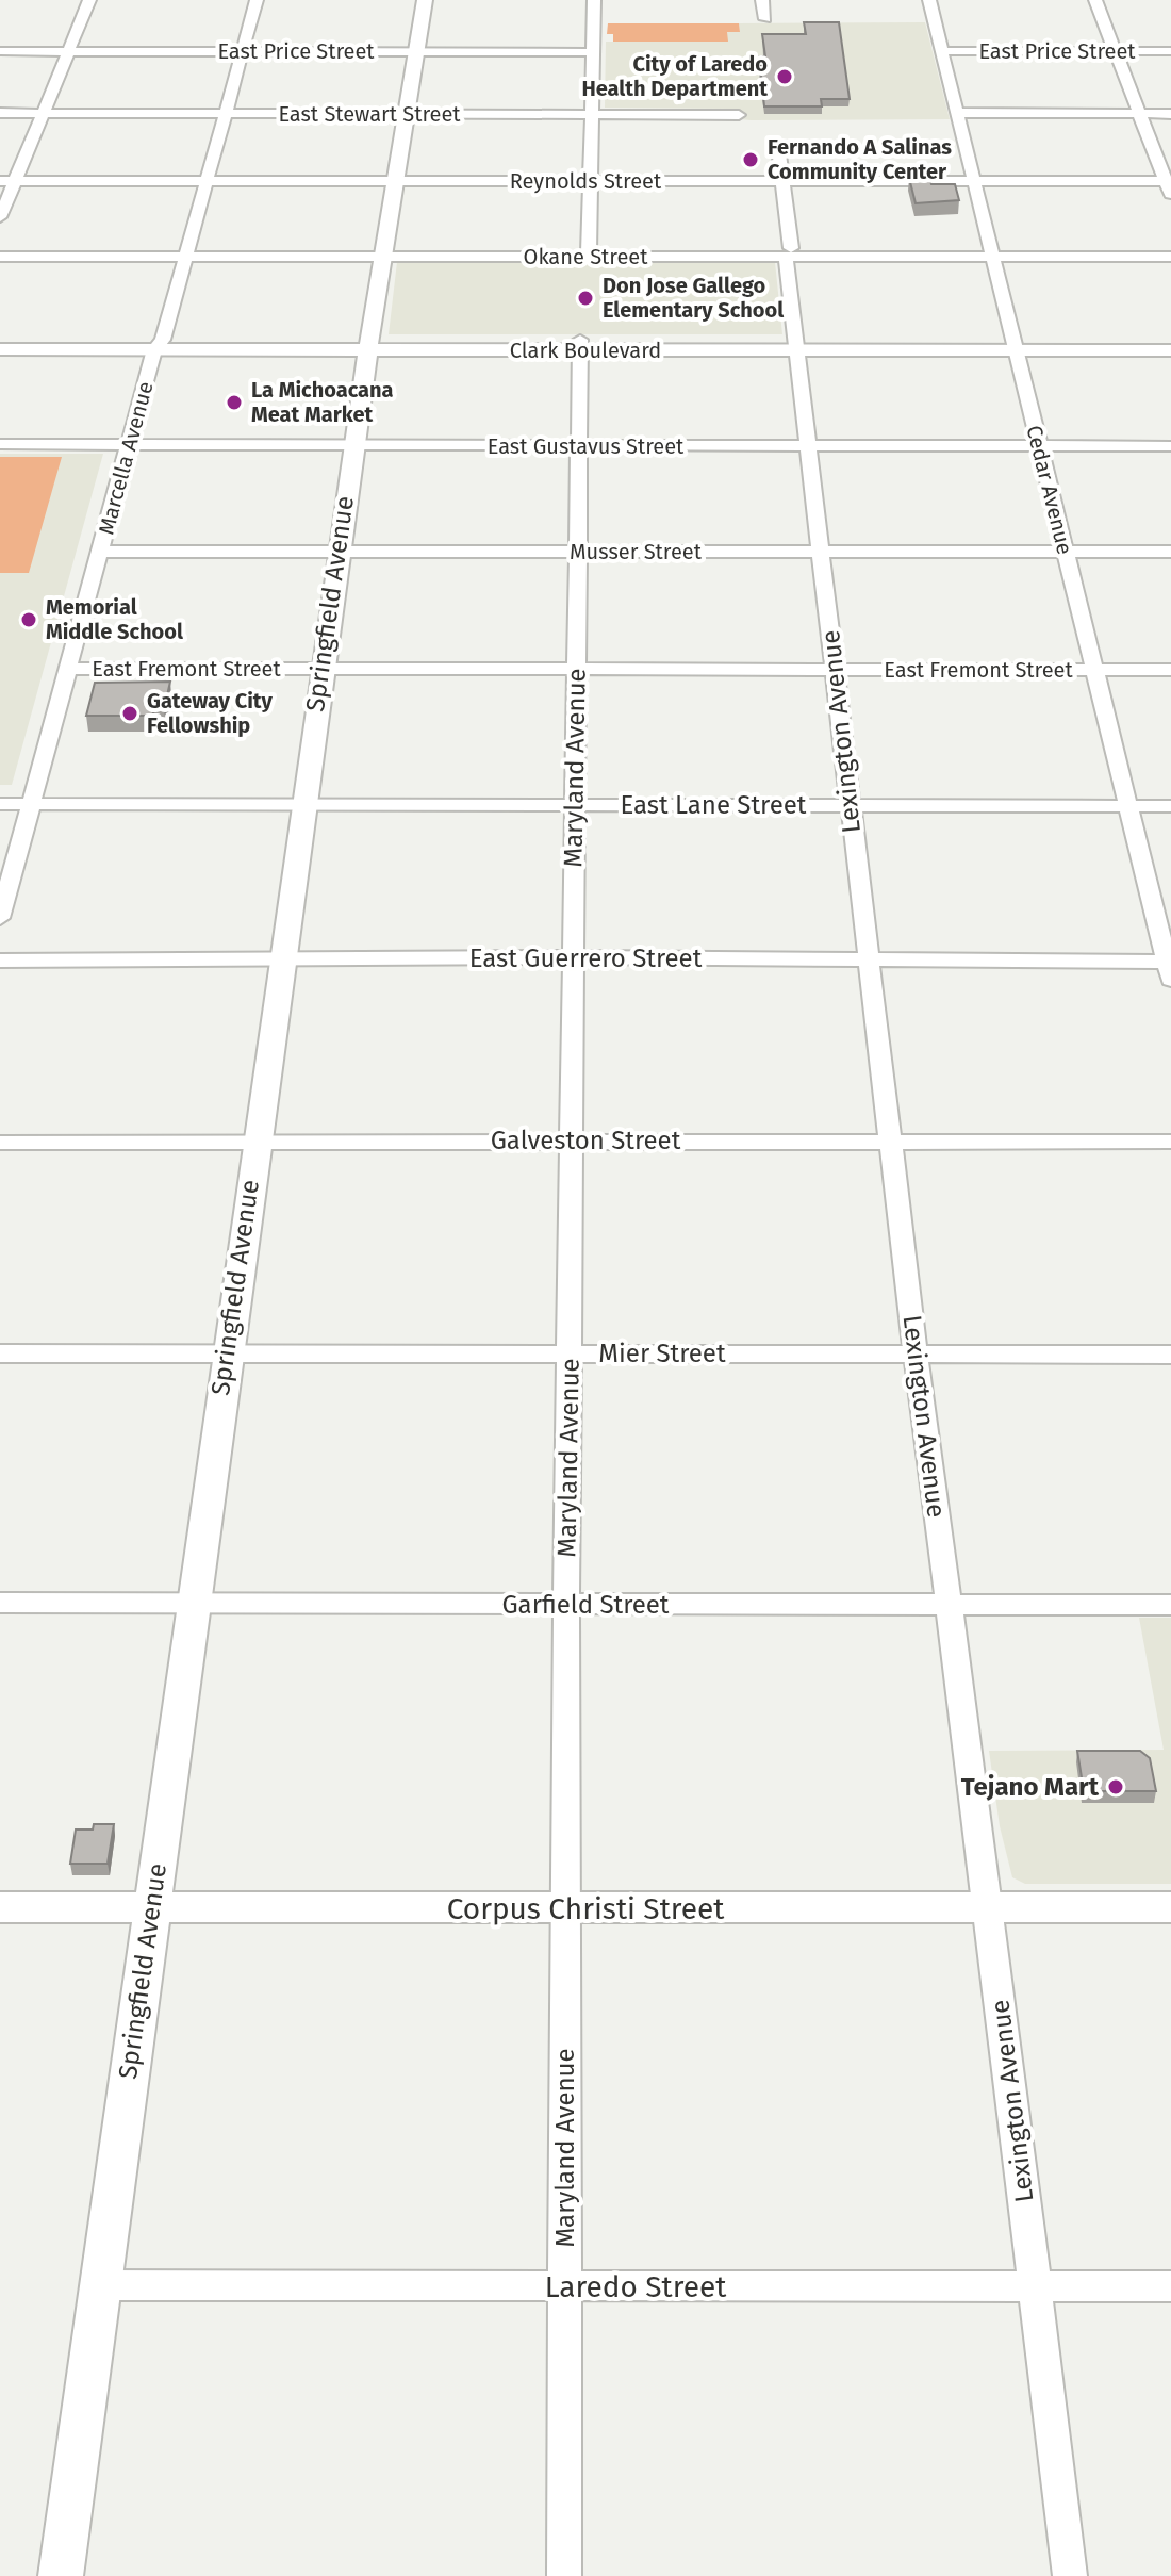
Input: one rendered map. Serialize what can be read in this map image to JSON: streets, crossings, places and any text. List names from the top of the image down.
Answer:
{
  "streets": {
    "main road": ["Clark Boulevard", "Springfield Avenue", "Corpus Christi Street"],
    "street": [
      "East Price Street",
      "East Stewart Street",
      "Reynolds Street",
      "Okane Street",
      "East Gustavus Street",
      "Marcella Avenue",
      "Cedar Avenue",
      "Musser Street",
      "East Fremont Street",
      "Lexington Avenue",
      "Maryland Avenue",
      "East Lane Street",
      "East Guerrero Street",
      "Galveston Street",
      "Mier Street",
      "Garfield Street",
      "Laredo Street"
    ]
  },
  "crossings": [
    ["East Price Street", "Marcella Avenue"],
    ["East Price Street", "Cedar Avenue"],
    ["East Price Street", "Springfield Avenue"],
    ["East Stewart Street", "Marcella Avenue"],
    ["East Stewart Street", "Springfield Avenue"],
    ["Reynolds Street", "Marcella Avenue"],
    ["Reynolds Street", "Cedar Avenue"],
    ["Reynolds Street", "Springfield Avenue"],
    ["Reynolds Street", "Lexington Avenue"],
    ["Okane Street", "Marcella Avenue"],
    ["Okane Street", "Cedar Avenue"],
    ["Okane Street", "Springfield Avenue"],
    ["Okane Street", "Lexington Avenue"],
    ["Clark Boulevard", "Marcella Avenue"],
    ["Clark Boulevard", "Cedar Avenue"],
    ["Clark Boulevard", "Springfield Avenue"],
    ["Clark Boulevard", "Lexington Avenue"],
    ["Clark Boulevard", "Maryland Avenue"],
    ["East Gustavus Street", "Marcella Avenue"],
    ["East Gustavus Street", "Cedar Avenue"],
    ["East Gustavus Street", "Springfield Avenue"],
    ["East Gustavus Street", "Lexington Avenue"],
    ["East Gustavus Street", "Maryland Avenue"],
    ["Marcella Avenue", "Musser Street"],
    ["Marcella Avenue", "East Fremont Street"],
    ["Marcella Avenue", "East Lane Street"],
    ["Cedar Avenue", "Musser Street"],
    ["Cedar Avenue", "East Fremont Street"],
    ["Cedar Avenue", "East Lane Street"],
    ["Cedar Avenue", "East Guerrero Street"],
    ["Musser Street", "Springfield Avenue"],
    ["Musser Street", "Lexington Avenue"],
    ["Musser Street", "Maryland Avenue"],
    ["Springfield Avenue", "East Fremont Street"],
    ["Springfield Avenue", "East Lane Street"],
    ["Springfield Avenue", "East Guerrero Street"],
    ["Springfield Avenue", "Galveston Street"],
    ["Springfield Avenue", "Mier Street"],
    ["Springfield Avenue", "Garfield Street"],
    ["Springfield Avenue", "Corpus Christi Street"],
    ["Springfield Avenue", "Laredo Street"],
    ["East Fremont Street", "Lexington Avenue"],
    ["East Fremont Street", "Maryland Avenue"],
    ["Lexington Avenue", "East Lane Street"],
    ["Lexington Avenue", "East Guerrero Street"],
    ["Lexington Avenue", "Galveston Street"],
    ["Lexington Avenue", "Mier Street"],
    ["Lexington Avenue", "Garfield Street"],
    ["Lexington Avenue", "Corpus Christi Street"],
    ["Lexington Avenue", "Laredo Street"],
    ["Maryland Avenue", "East Lane Street"],
    ["Maryland Avenue", "East Guerrero Street"],
    ["Maryland Avenue", "Galveston Street"],
    ["Maryland Avenue", "Mier Street"],
    ["Maryland Avenue", "Garfield Street"],
    ["Maryland Avenue", "Corpus Christi Street"],
    ["Maryland Avenue", "Laredo Street"]
  ],
  "places": [
    "City of Laredo Health Department",
    "Fernando A Salinas Community Center",
    "Don Jose Gallego Elementary School",
    "La Michoacana Meat Market",
    "Memorial Middle School",
    "Gateway City Fellowship",
    "Tejano Mart"
  ]
}
